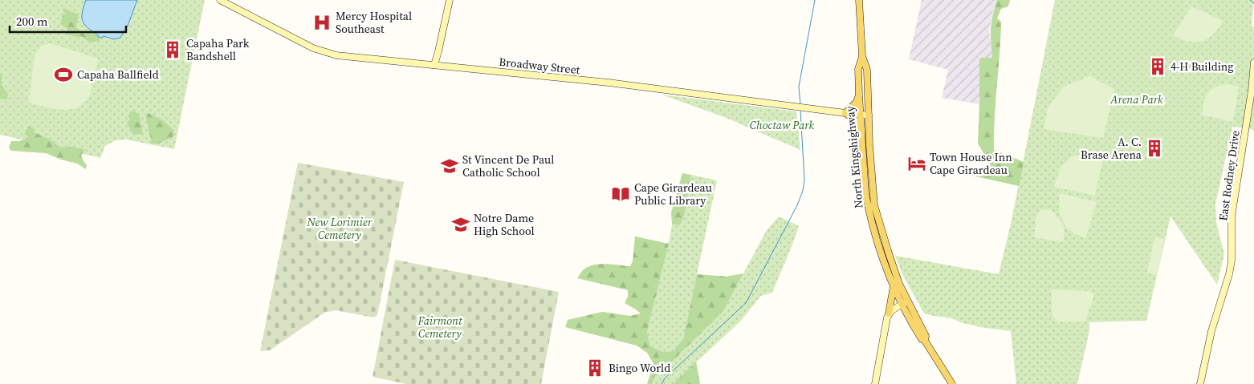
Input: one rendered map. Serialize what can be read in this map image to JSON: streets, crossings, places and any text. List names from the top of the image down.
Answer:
{
  "streets": {
    "main road": ["Broadway Street", "North Kingshighway", "East Rodney Drive"]
  },
  "crossings": [
    ["Broadway Street", "North Kingshighway"]
  ],
  "parks": [
    "Arena Park",
    "Choctaw Park",
    "New Lorimier Cemetery",
    "Fairmont Cemetery"
  ],
  "places": {
    "hospital": ["Mercy Hospital Southeast"],
    "building": [
      "Capaha Park Bandshell",
      "4-H Building",
      "A. C. Brase Arena",
      "Bingo World"
    ],
    "sports": ["Capaha Ballfield"],
    "hotel": ["Town House Inn Cape Girardeau"],
    "school or university": ["St Vincent De Paul Catholic School", "Notre Dame High School"],
    "library": ["Cape Girardeau Public Library"]
  },
  "scale_bar": "200 m"
}
